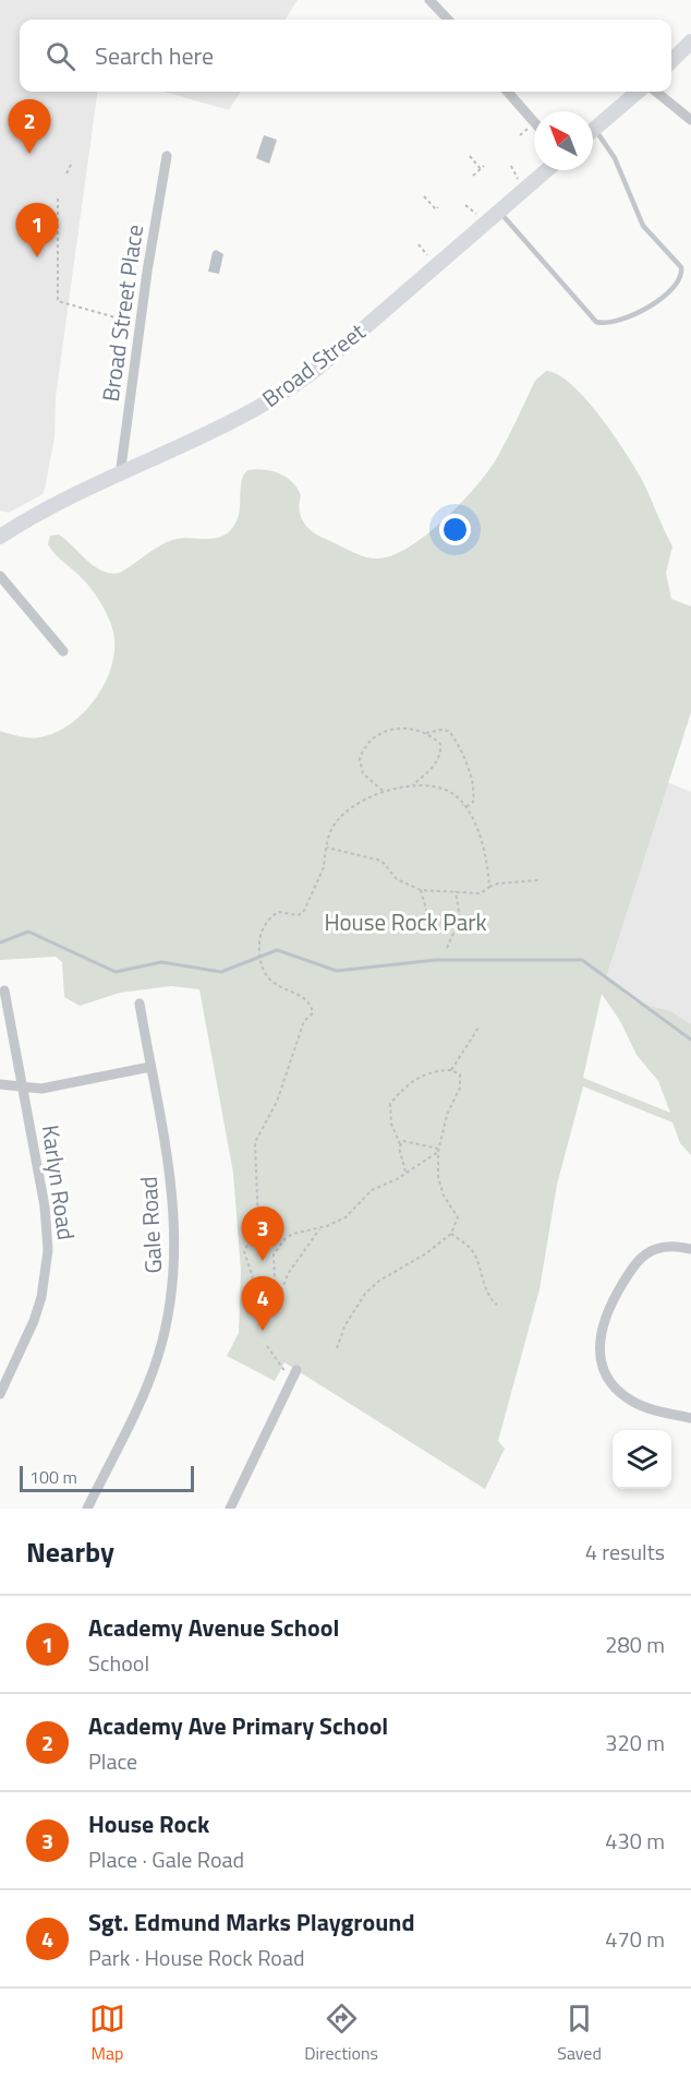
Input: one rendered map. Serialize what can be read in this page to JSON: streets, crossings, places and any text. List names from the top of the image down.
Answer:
{
  "streets": {
    "main road": ["Broad Street"],
    "street": ["Broad Street Place", "Karlyn Road", "Gale Road"]
  },
  "crossings": [
    ["Broad Street Place", "Broad Street"]
  ],
  "parks": ["House Rock Park"],
  "scale_bar": "100 m",
  "north": "top left",
  "page": {
    "search": "Search here",
    "pins": [
      "2",
      "1",
      "3",
      "4"
    ],
    "scale": "100 m",
    "heading": ["Nearby", "4 results"],
    "list": [
      {
        "mark": "1",
        "name": "Academy Avenue School",
        "note": "School",
        "value": "280 m"
      },
      {
        "mark": "2",
        "name": "Academy Ave Primary School",
        "note": "Place",
        "value": "320 m"
      },
      {
        "mark": "3",
        "name": "House Rock",
        "note": "Place · Gale Road",
        "value": "430 m"
      },
      {
        "mark": "4",
        "name": "Sgt. Edmund Marks Playground",
        "note": "Park · House Rock Road",
        "value": "470 m"
      }
    ],
    "nav": ["Map", "Directions", "Saved"]
  }
}
